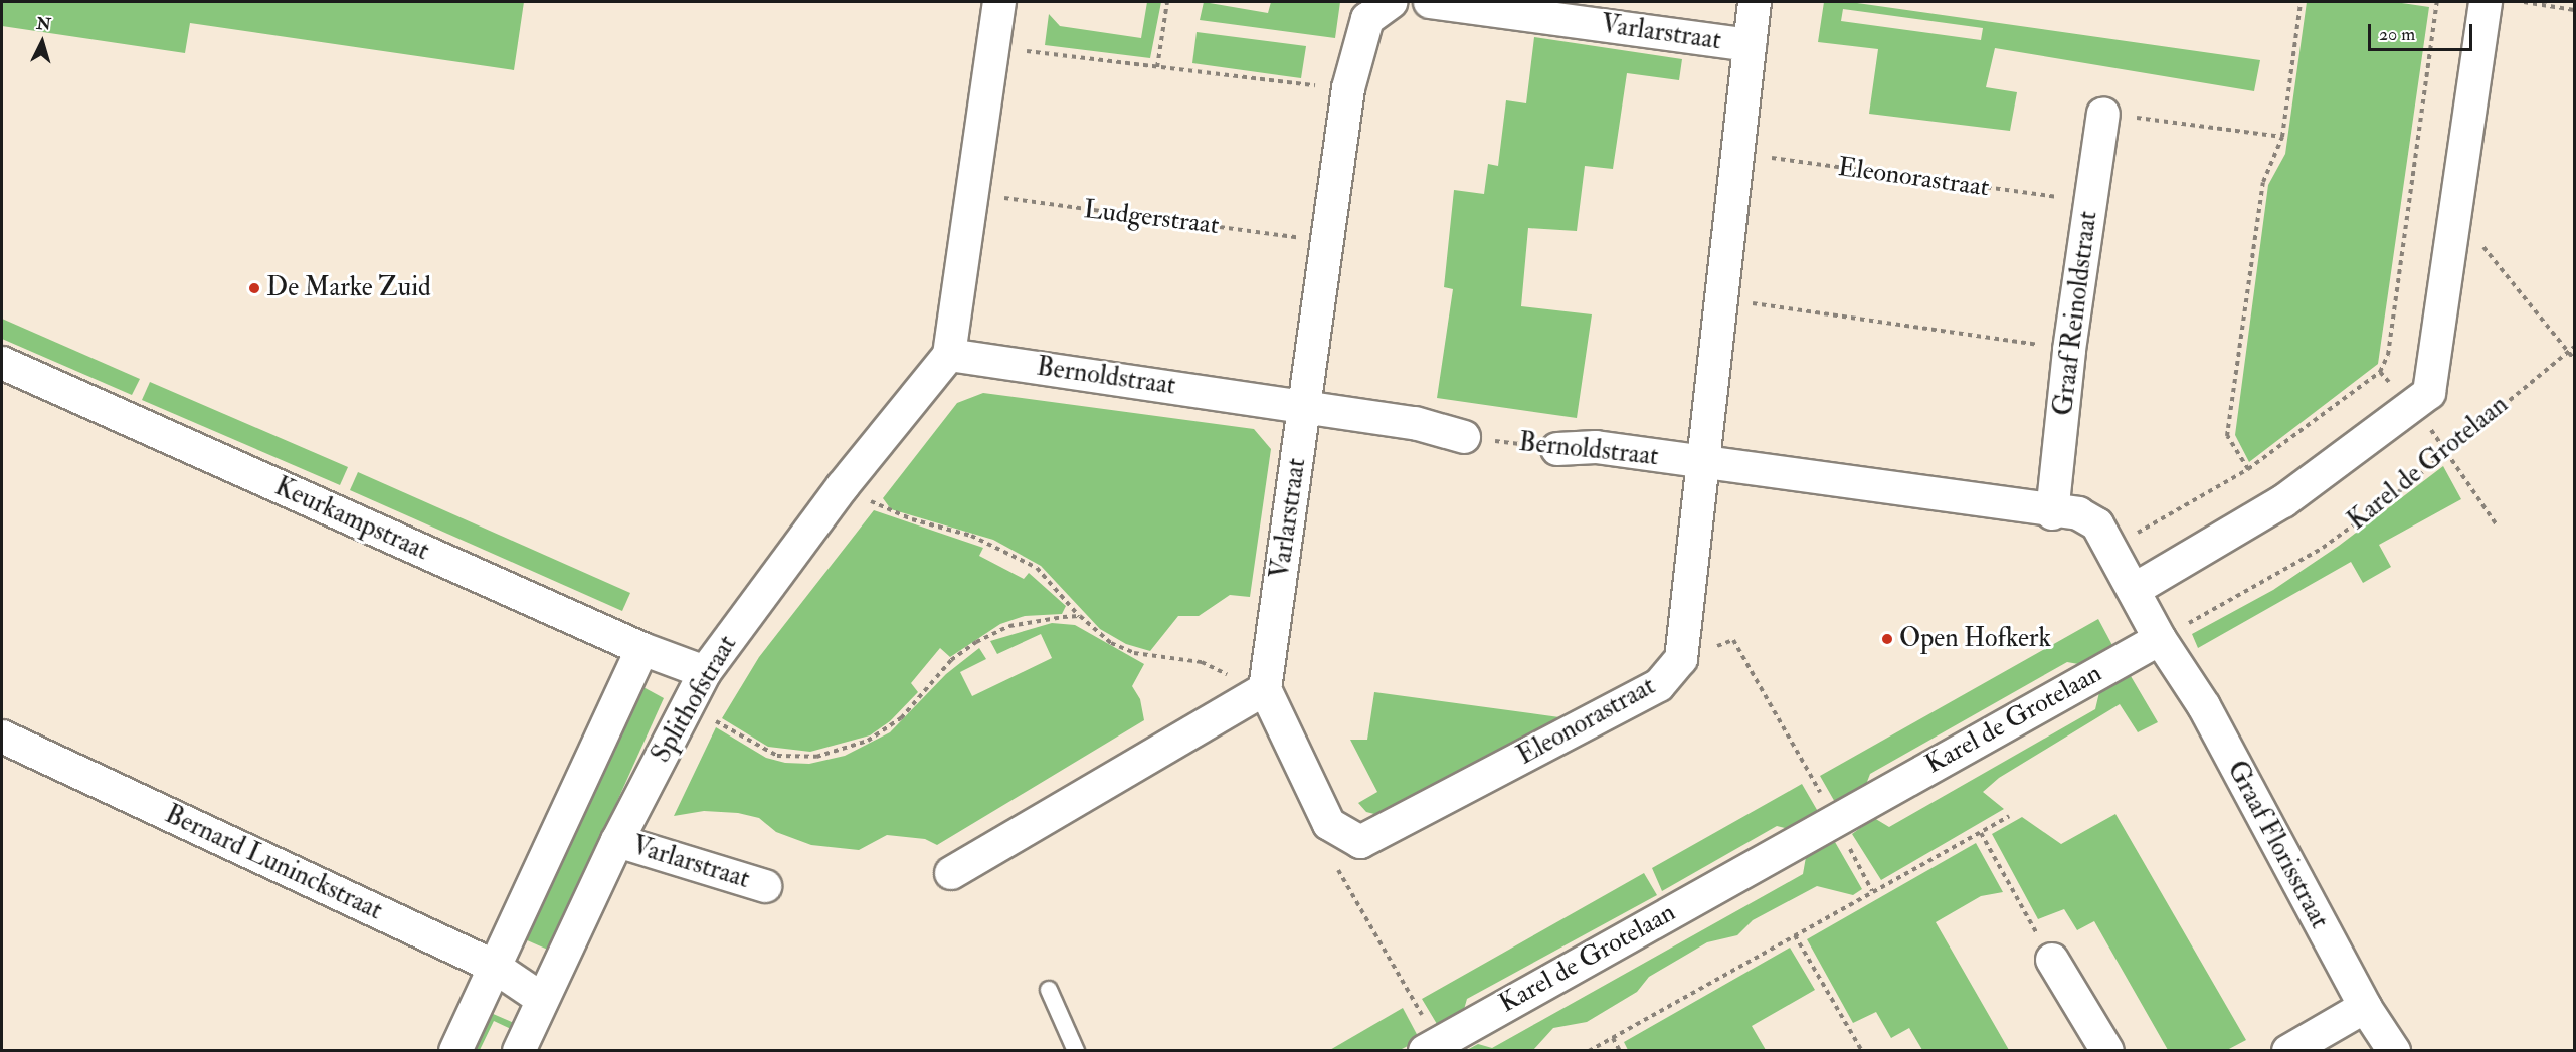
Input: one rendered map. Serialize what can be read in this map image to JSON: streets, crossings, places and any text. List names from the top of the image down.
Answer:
{
  "streets": {
    "street": [
      "Varlarstraat",
      "Eleonorastraat",
      "Graaf Reinoldstraat",
      "Bernoldstraat",
      "Karel de Grotelaan",
      "Keurkampstraat",
      "Splithofstraat",
      "Graaf Florisstraat",
      "Bernard Luninckstraat"
    ],
    "path": ["Ludgerstraat"]
  },
  "crossings": [
    ["Varlarstraat", "Eleonorastraat"],
    ["Varlarstraat", "Ludgerstraat"],
    ["Varlarstraat", "Bernoldstraat"],
    ["Varlarstraat", "Splithofstraat"],
    ["Eleonorastraat", "Graaf Reinoldstraat"],
    ["Eleonorastraat", "Bernoldstraat"],
    ["Graaf Reinoldstraat", "Bernoldstraat"],
    ["Bernoldstraat", "Karel de Grotelaan"],
    ["Bernoldstraat", "Splithofstraat"],
    ["Bernoldstraat", "Graaf Florisstraat"],
    ["Karel de Grotelaan", "Graaf Florisstraat"],
    ["Keurkampstraat", "Splithofstraat"],
    ["Splithofstraat", "Bernard Luninckstraat"]
  ],
  "places": ["De Marke Zuid", "Open Hofkerk"],
  "scale_bar": "20 m",
  "north": "top"
}
